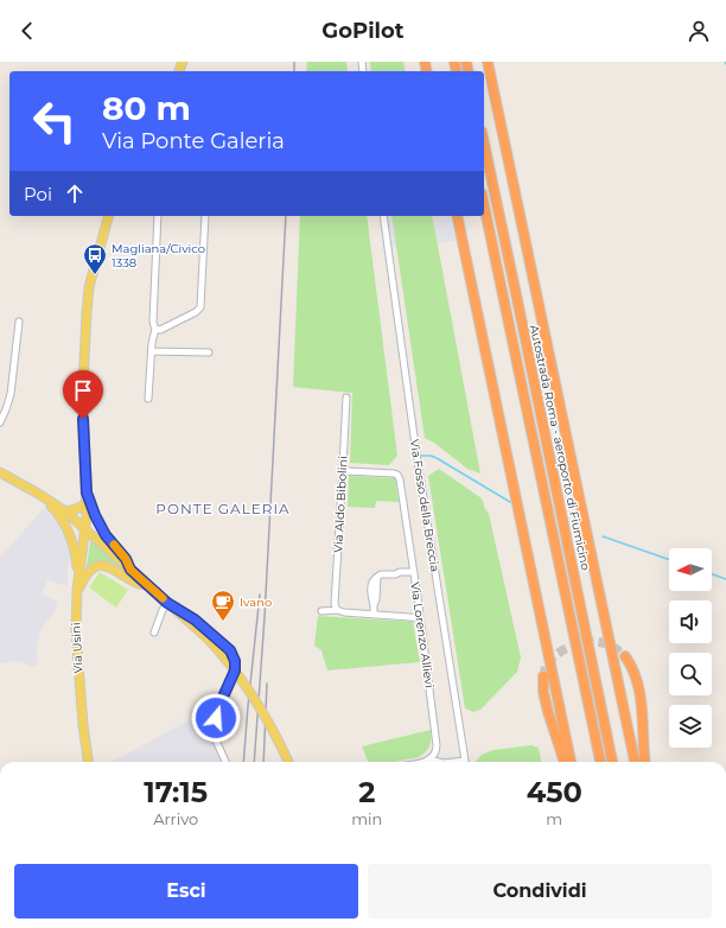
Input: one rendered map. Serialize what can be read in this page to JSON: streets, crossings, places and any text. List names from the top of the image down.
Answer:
{
  "streets": {
    "highway": ["Autostrada Roma - aeroporto di Fiumicino"],
    "main road": ["Via Usini"],
    "street": ["Via Aldo Bibolini", "Via Fosso della Breccia", "Via Lorenzo Allievi"]
  },
  "crossings": [
    ["Via Aldo Bibolini", "Via Lorenzo Allievi"],
    ["Via Fosso della Breccia", "Via Lorenzo Allievi"]
  ],
  "districts": ["PONTE GALERIA"],
  "places": {
    "bus stop": ["Magliana/Civico 1338"],
    "cafe": ["Ivano"]
  },
  "north": "left",
  "page": {
    "header": "GoPilot",
    "turn": ["80 m", "Via Ponte Galeria"],
    "then": "Poi",
    "eta": [
      "17:15",
      "Arrivo",
      "2",
      "min",
      "450",
      "m"
    ],
    "buttons": ["Esci", "Condividi"]
  }
}
